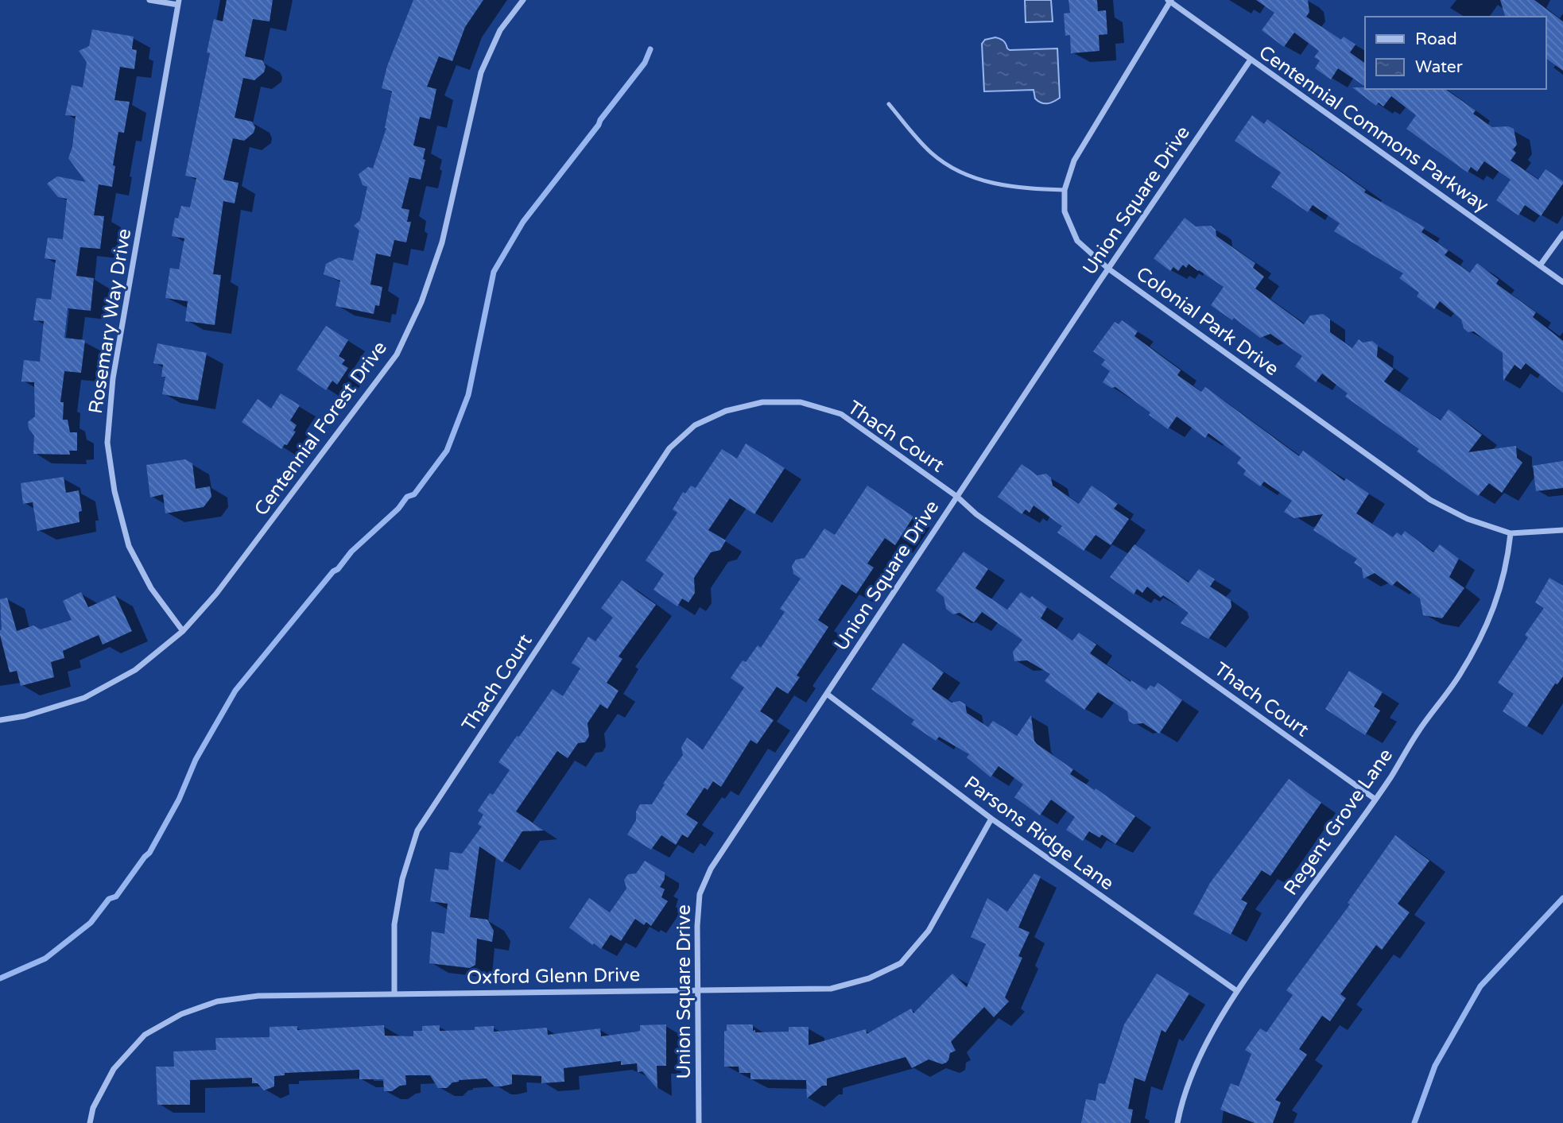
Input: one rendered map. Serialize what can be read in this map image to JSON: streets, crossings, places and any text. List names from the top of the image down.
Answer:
{
  "streets": {
    "street": [
      "Centennial Commons Parkway",
      "Union Square Drive",
      "Rosemary Way Drive",
      "Colonial Park Drive",
      "Centennial Forest Drive",
      "Thach Court",
      "Regent Grove Lane",
      "Parsons Ridge Lane",
      "Oxford Glenn Drive"
    ]
  },
  "crossings": [
    ["Centennial Commons Parkway", "Union Square Drive"],
    ["Centennial Commons Parkway", "Colonial Park Drive"],
    ["Union Square Drive", "Colonial Park Drive"],
    ["Union Square Drive", "Thach Court"],
    ["Union Square Drive", "Parsons Ridge Lane"],
    ["Union Square Drive", "Oxford Glenn Drive"],
    ["Rosemary Way Drive", "Centennial Forest Drive"],
    ["Colonial Park Drive", "Regent Grove Lane"],
    ["Thach Court", "Regent Grove Lane"],
    ["Thach Court", "Oxford Glenn Drive"],
    ["Regent Grove Lane", "Parsons Ridge Lane"],
    ["Parsons Ridge Lane", "Oxford Glenn Drive"]
  ],
  "legend": ["Road", "Water"]
}
